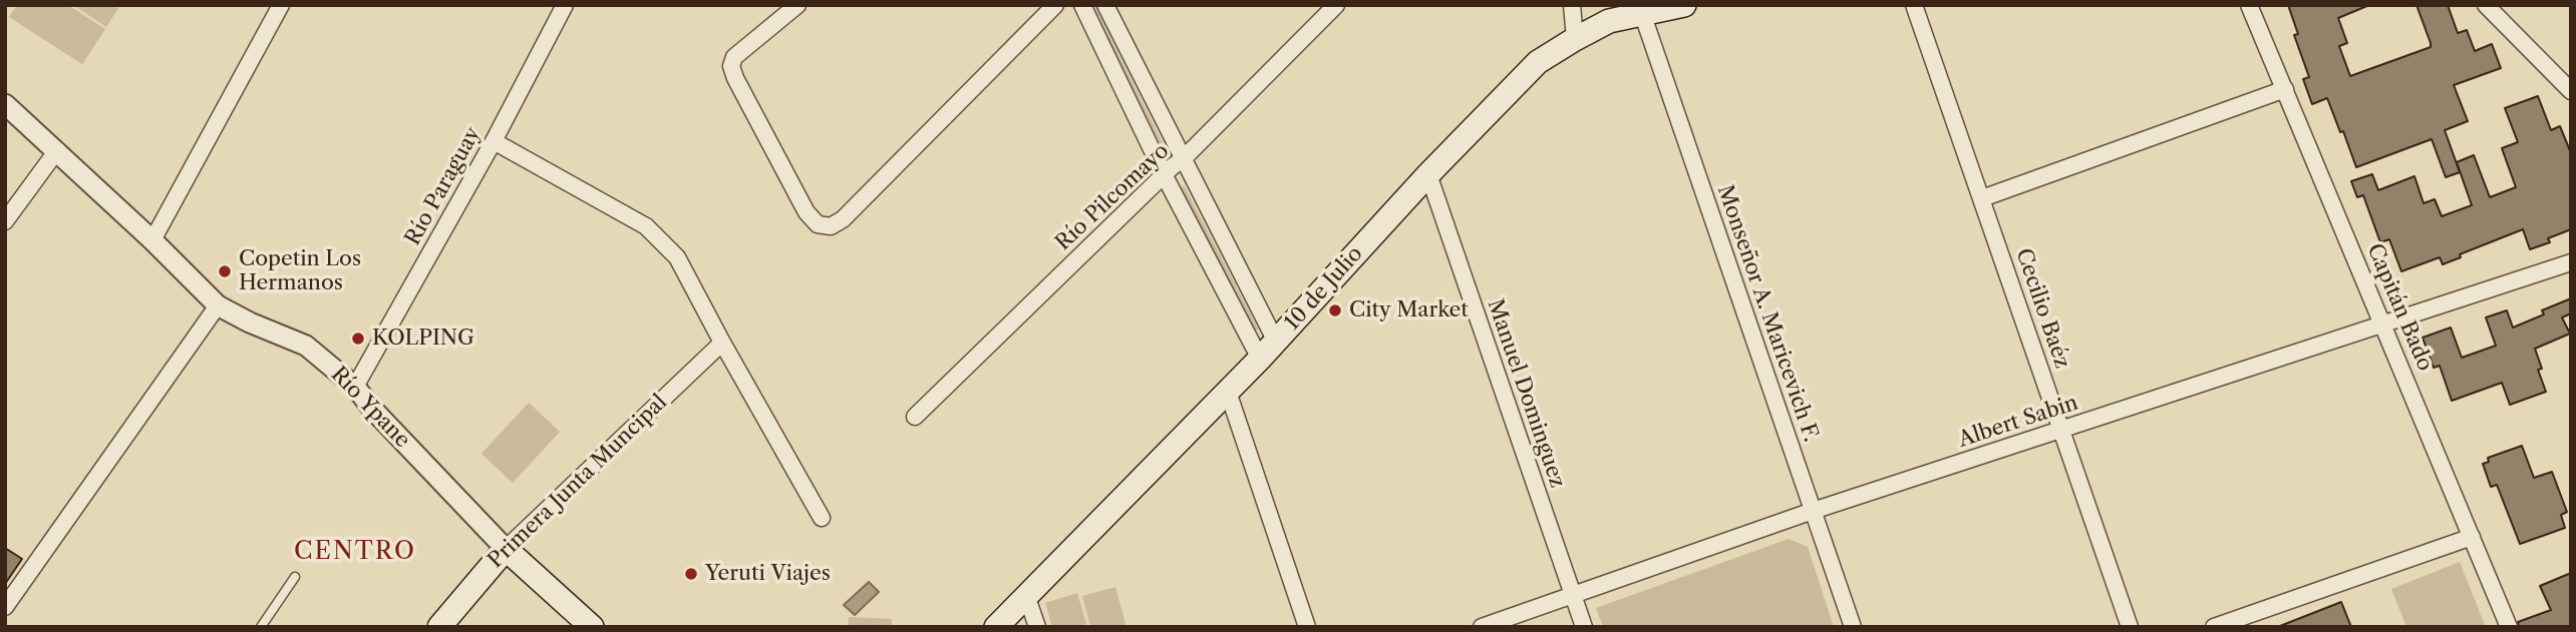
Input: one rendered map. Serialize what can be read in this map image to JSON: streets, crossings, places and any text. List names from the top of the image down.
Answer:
{
  "streets": {
    "main road": ["10 de Julio", "Río Ypane", "Primera Junta Muncipal"],
    "street": [
      "Río Paraguay",
      "Río Pilcomayo",
      "Capitán Bado",
      "Cecilio Baéz",
      "Monseñor A. Maricevich F.",
      "Manuel Dominguez",
      "Albert Sabin"
    ]
  },
  "crossings": [
    ["Río Paraguay", "Río Ypane"],
    ["10 de Julio", "Monseñor A. Maricevich F."],
    ["10 de Julio", "Manuel Dominguez"],
    ["Capitán Bado", "Albert Sabin"],
    ["Cecilio Baéz", "Albert Sabin"],
    ["Monseñor A. Maricevich F.", "Albert Sabin"],
    ["Manuel Dominguez", "Albert Sabin"],
    ["Río Ypane", "Primera Junta Muncipal"]
  ],
  "districts": ["CENTRO"],
  "places": [
    "Copetin Los Hermanos",
    "City Market",
    "KOLPING",
    "Yeruti Viajes"
  ]
}
